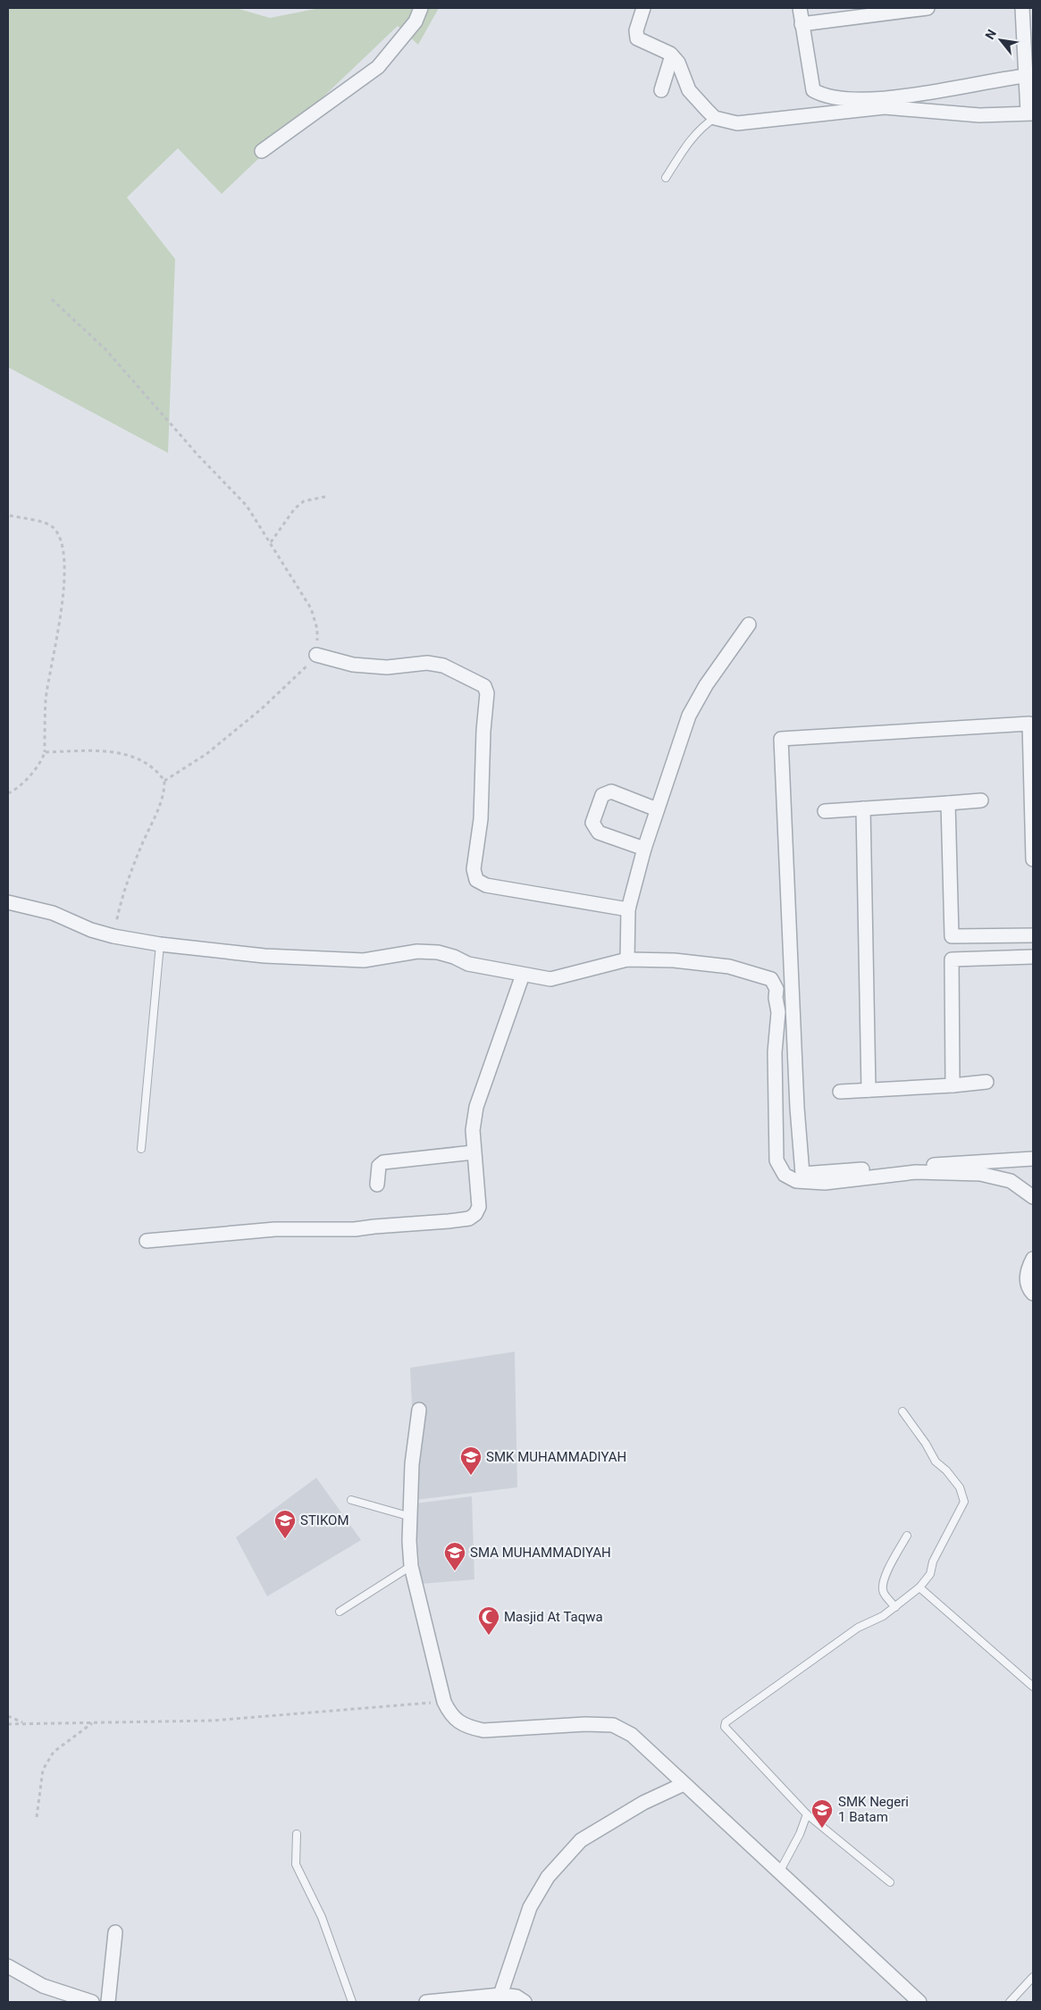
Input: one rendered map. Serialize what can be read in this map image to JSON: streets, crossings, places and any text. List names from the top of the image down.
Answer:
{
  "places": {
    "school or university": [
      "SMK MUHAMMADIYAH",
      "STIKOM",
      "SMA MUHAMMADIYAH",
      "SMK Negeri 1 Batam"
    ],
    "mosque": ["Masjid At Taqwa"]
  },
  "north": "top left"
}
